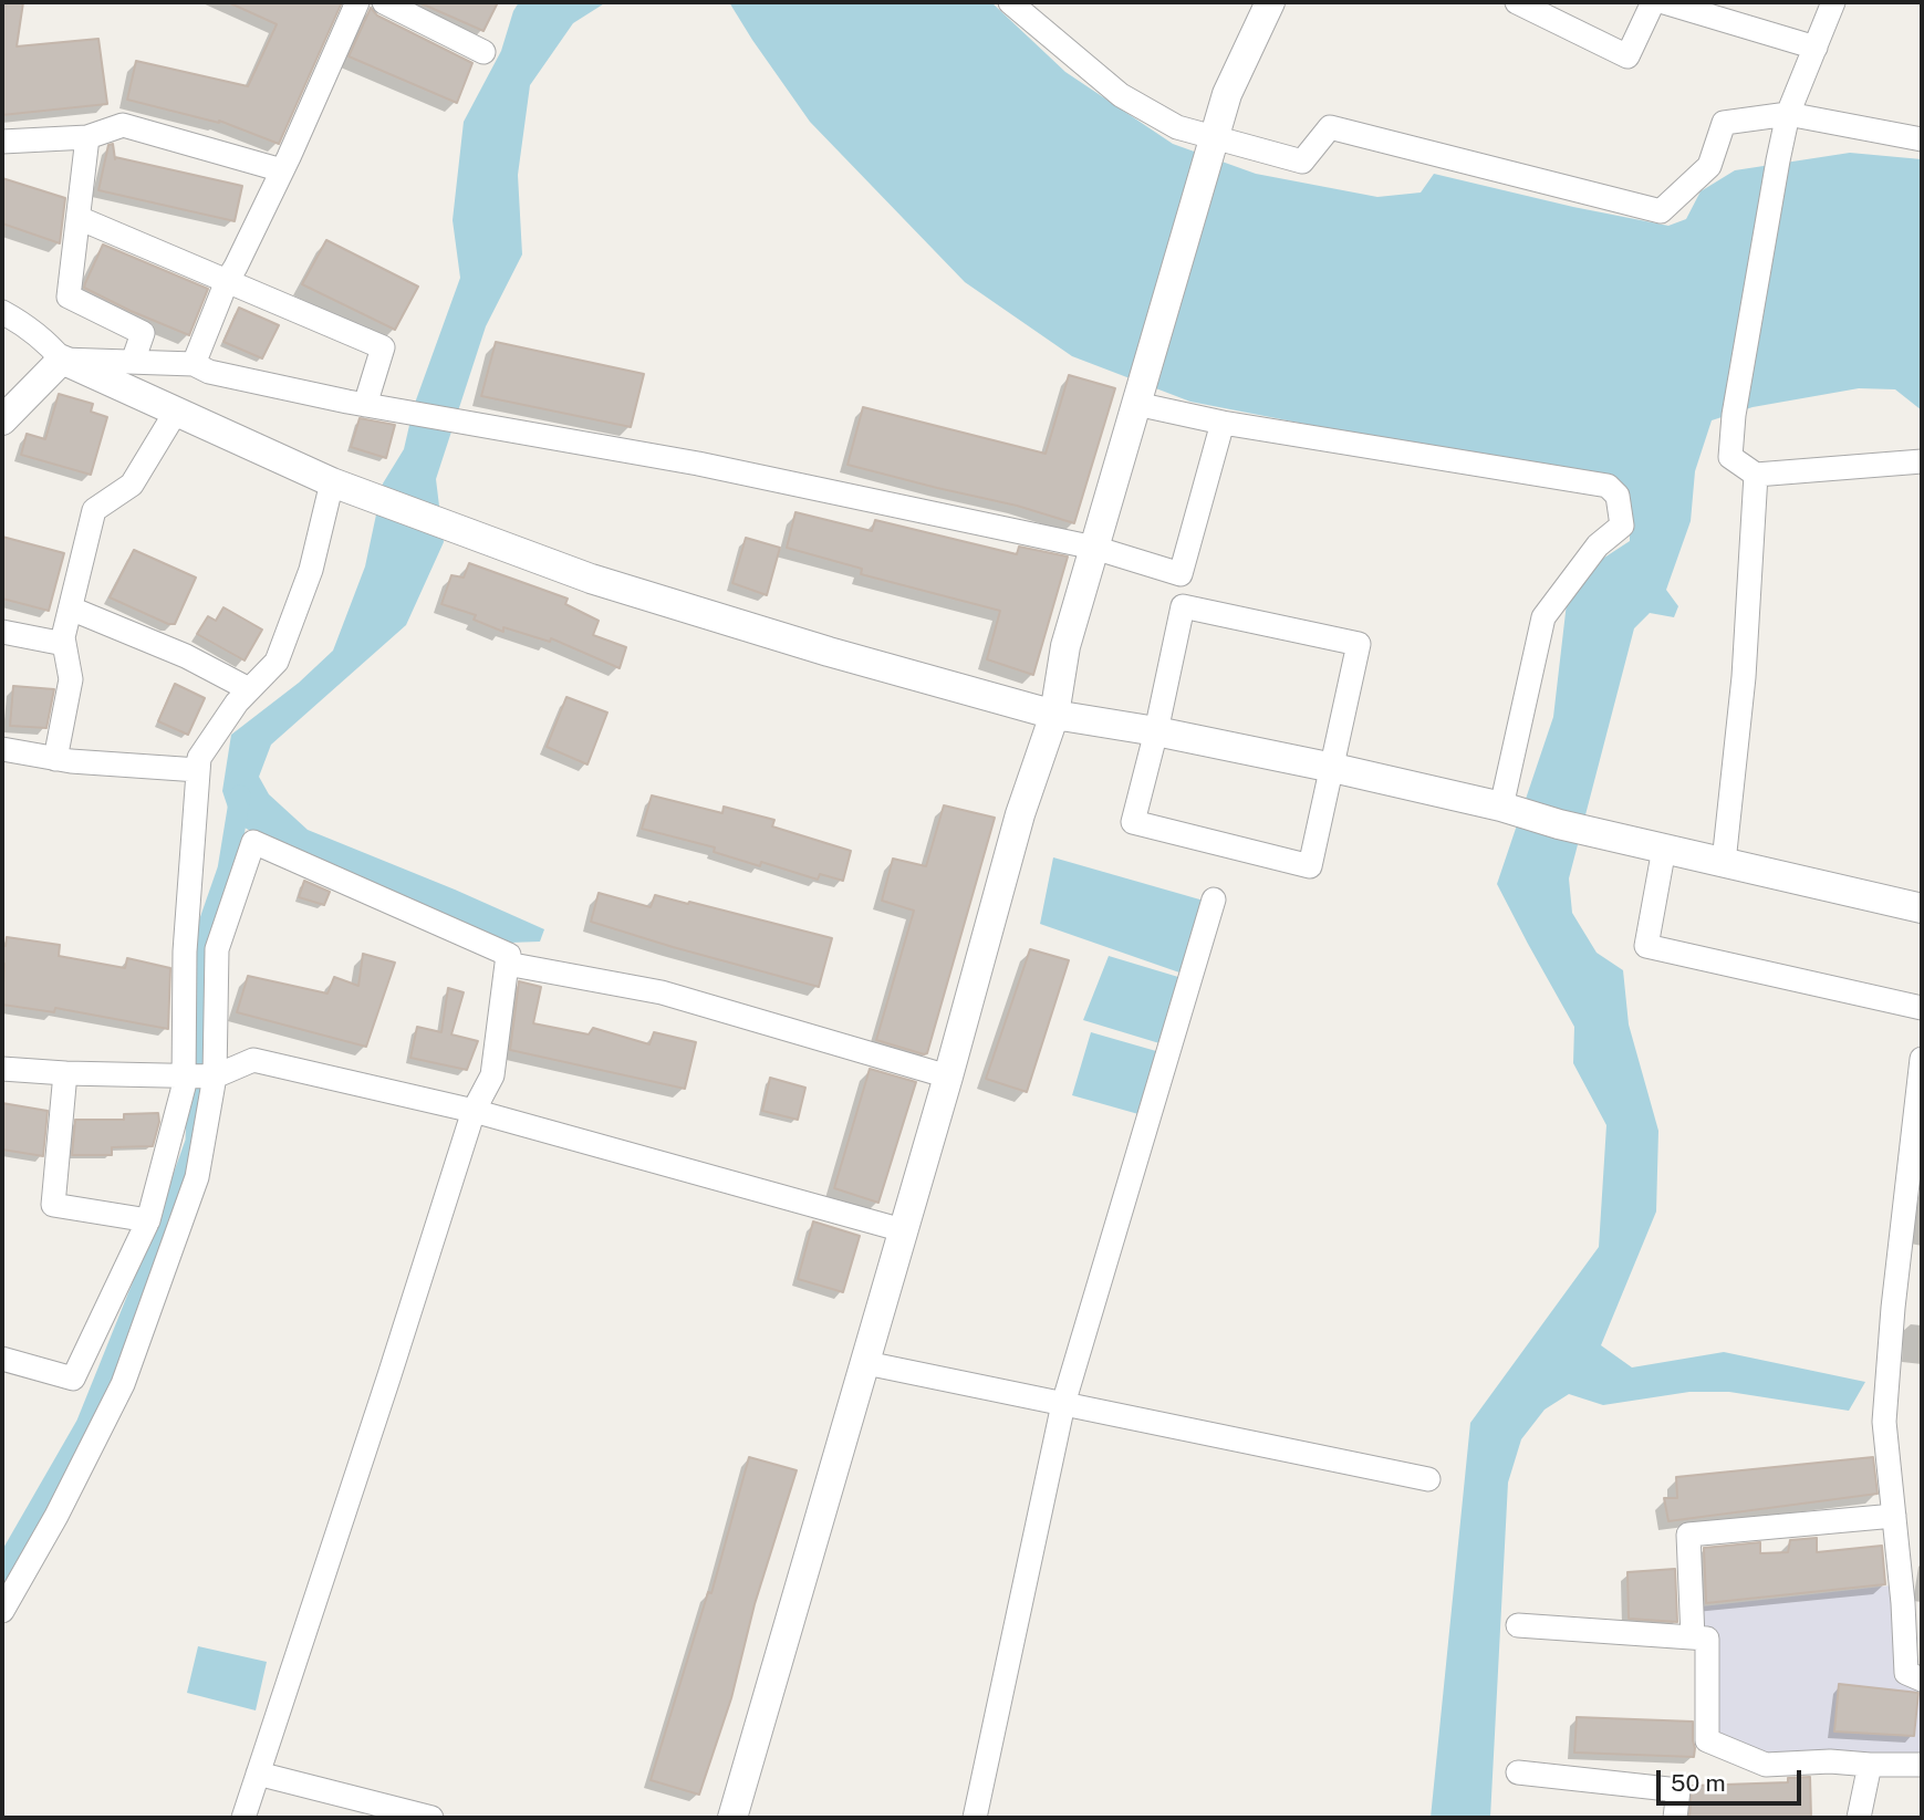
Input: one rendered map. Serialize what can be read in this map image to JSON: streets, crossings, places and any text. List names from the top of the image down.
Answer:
{
  "scale_bar": "50 m"
}
